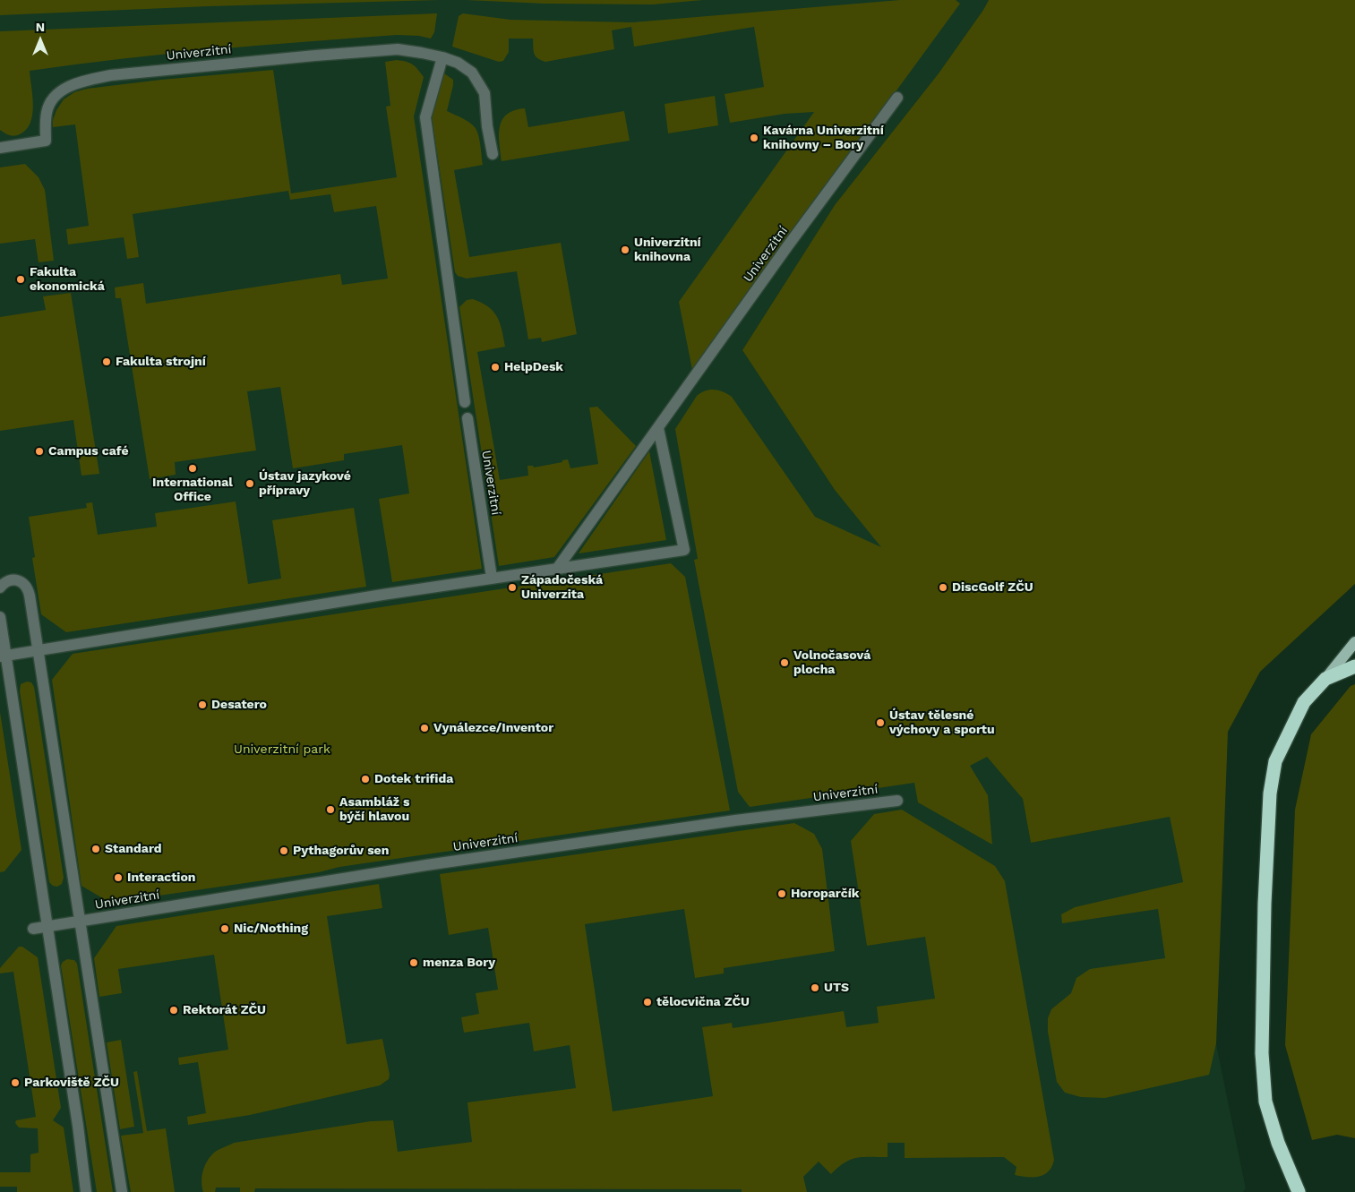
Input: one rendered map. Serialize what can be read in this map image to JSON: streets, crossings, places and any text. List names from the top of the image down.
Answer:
{
  "streets": {
    "street": ["Univerzitní"]
  },
  "parks": ["Univerzitní park"],
  "places": [
    "Kavárna Univerzitní knihovny – Bory",
    "Univerzitní knihovna",
    "Fakulta ekonomická",
    "Fakulta strojní",
    "HelpDesk",
    "Campus café",
    "International Office",
    "Ústav jazykové přípravy",
    "Západočeská Univerzita",
    "DiscGolf ZČU",
    "Volnočasová plocha",
    "Desatero",
    "Ústav tělesné výchovy a sportu",
    "Vynálezce/Inventor",
    "Dotek trifida",
    "Asambláž s býčí hlavou",
    "Standard",
    "Pythagorův sen",
    "Interaction",
    "Horoparčík",
    "Nic/Nothing",
    "menza Bory",
    "UTS",
    "tělocvična ZČU",
    "Rektorát ZČU",
    "Parkoviště ZČU"
  ],
  "north": "top"
}
